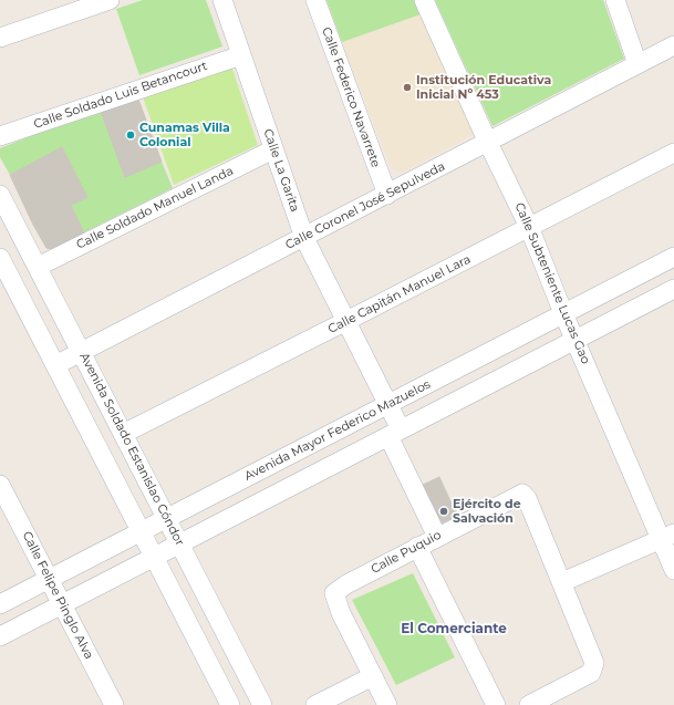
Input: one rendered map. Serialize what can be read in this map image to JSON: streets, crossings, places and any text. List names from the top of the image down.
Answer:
{
  "streets": {
    "street": [
      "Calle Soldado Luis Betancourt",
      "Calle Federico Navarrete",
      "Calle La Garita",
      "Calle Coronel José Sepulveda",
      "Calle Soldado Manuel Landa",
      "Calle Subteniente Lucas Gao",
      "Calle Capitán Manuel Lara",
      "Avenida Mayor Federico Mazuelos",
      "Avenida Soldado Estanislao Cóndor",
      "Calle Puquio",
      "Calle Felipe Pinglo Alva"
    ]
  },
  "crossings": [
    ["Calle Soldado Luis Betancourt", "Calle La Garita"],
    ["Calle Federico Navarrete", "Calle Coronel José Sepulveda"],
    ["Calle La Garita", "Calle Coronel José Sepulveda"],
    ["Calle La Garita", "Calle Soldado Manuel Landa"],
    ["Calle La Garita", "Calle Capitán Manuel Lara"],
    ["Calle La Garita", "Avenida Mayor Federico Mazuelos"],
    ["Calle La Garita", "Calle Puquio"],
    ["Calle Coronel José Sepulveda", "Calle Subteniente Lucas Gao"],
    ["Calle Coronel José Sepulveda", "Avenida Soldado Estanislao Cóndor"],
    ["Calle Soldado Manuel Landa", "Avenida Soldado Estanislao Cóndor"],
    ["Calle Subteniente Lucas Gao", "Calle Capitán Manuel Lara"],
    ["Calle Subteniente Lucas Gao", "Avenida Mayor Federico Mazuelos"],
    ["Calle Capitán Manuel Lara", "Avenida Soldado Estanislao Cóndor"],
    ["Avenida Mayor Federico Mazuelos", "Avenida Soldado Estanislao Cóndor"],
    ["Avenida Mayor Federico Mazuelos", "Calle Felipe Pinglo Alva"]
  ],
  "districts": ["El Comerciante"],
  "places": ["Institución Educativa Inicial Nº 453", "Cunamas Villa Colonial", "Ejército de Salvación"]
}
